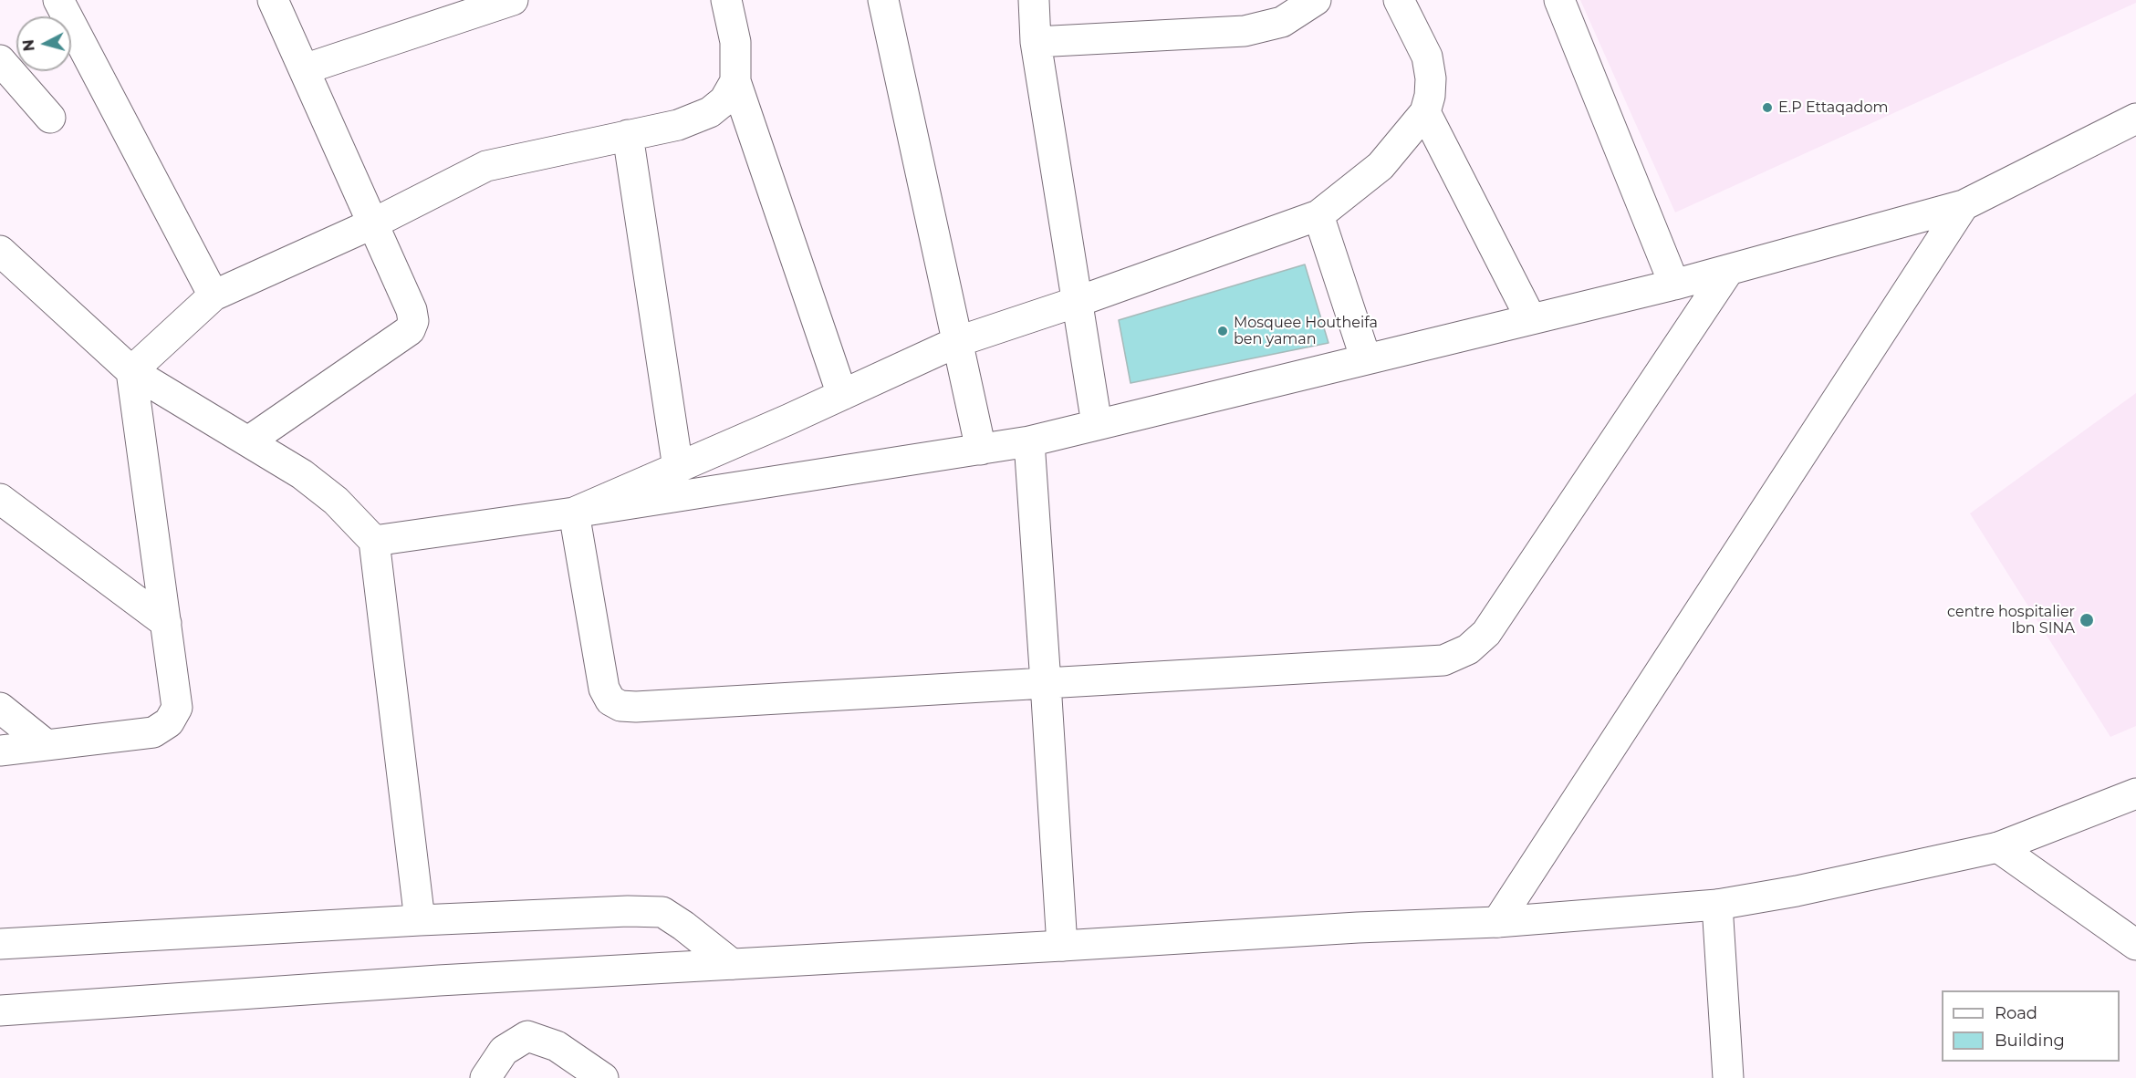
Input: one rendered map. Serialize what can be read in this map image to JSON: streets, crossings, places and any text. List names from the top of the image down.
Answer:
{
  "places": ["E.P Ettaqadom", "Mosquee Houtheifa ben yaman", "centre hospitalier Ibn SINA"],
  "legend": ["Road", "Building"],
  "north": "left"
}
